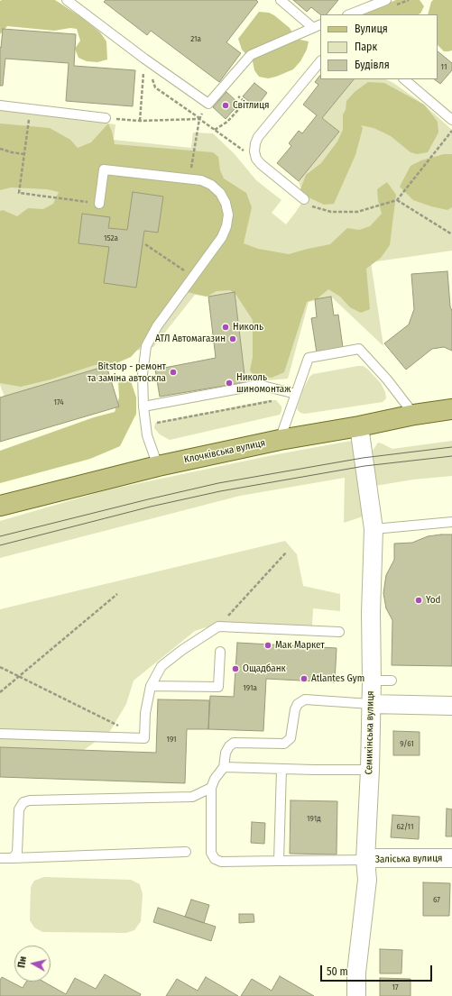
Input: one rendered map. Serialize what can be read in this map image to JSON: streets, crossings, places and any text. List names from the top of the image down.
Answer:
{
  "streets": {
    "main road": ["Клочківська вулиця"],
    "street": ["Семикінська вулиця", "Заліська вулиця"]
  },
  "crossings": [
    ["Клочківська вулиця", "Семикінська вулиця"],
    ["Семикінська вулиця", "Заліська вулиця"]
  ],
  "places": [
    "Світлиця",
    "Николь",
    "АТЛ Автомагазин",
    "Bitstop - ремонт та заміна автоскла",
    "Николь шиномонтаж",
    "Yod",
    "Мак Маркет",
    "Ощадбанк",
    "Atlantes Gym"
  ],
  "house_numbers": [
    "21а",
    "11",
    "152а",
    "174",
    "191а",
    "191",
    "9/61",
    "191д",
    "62/11",
    "67",
    "17"
  ],
  "legend": ["Вулиця", "Парк", "Будівля"],
  "scale_bar": "50 m",
  "north": "left"
}
